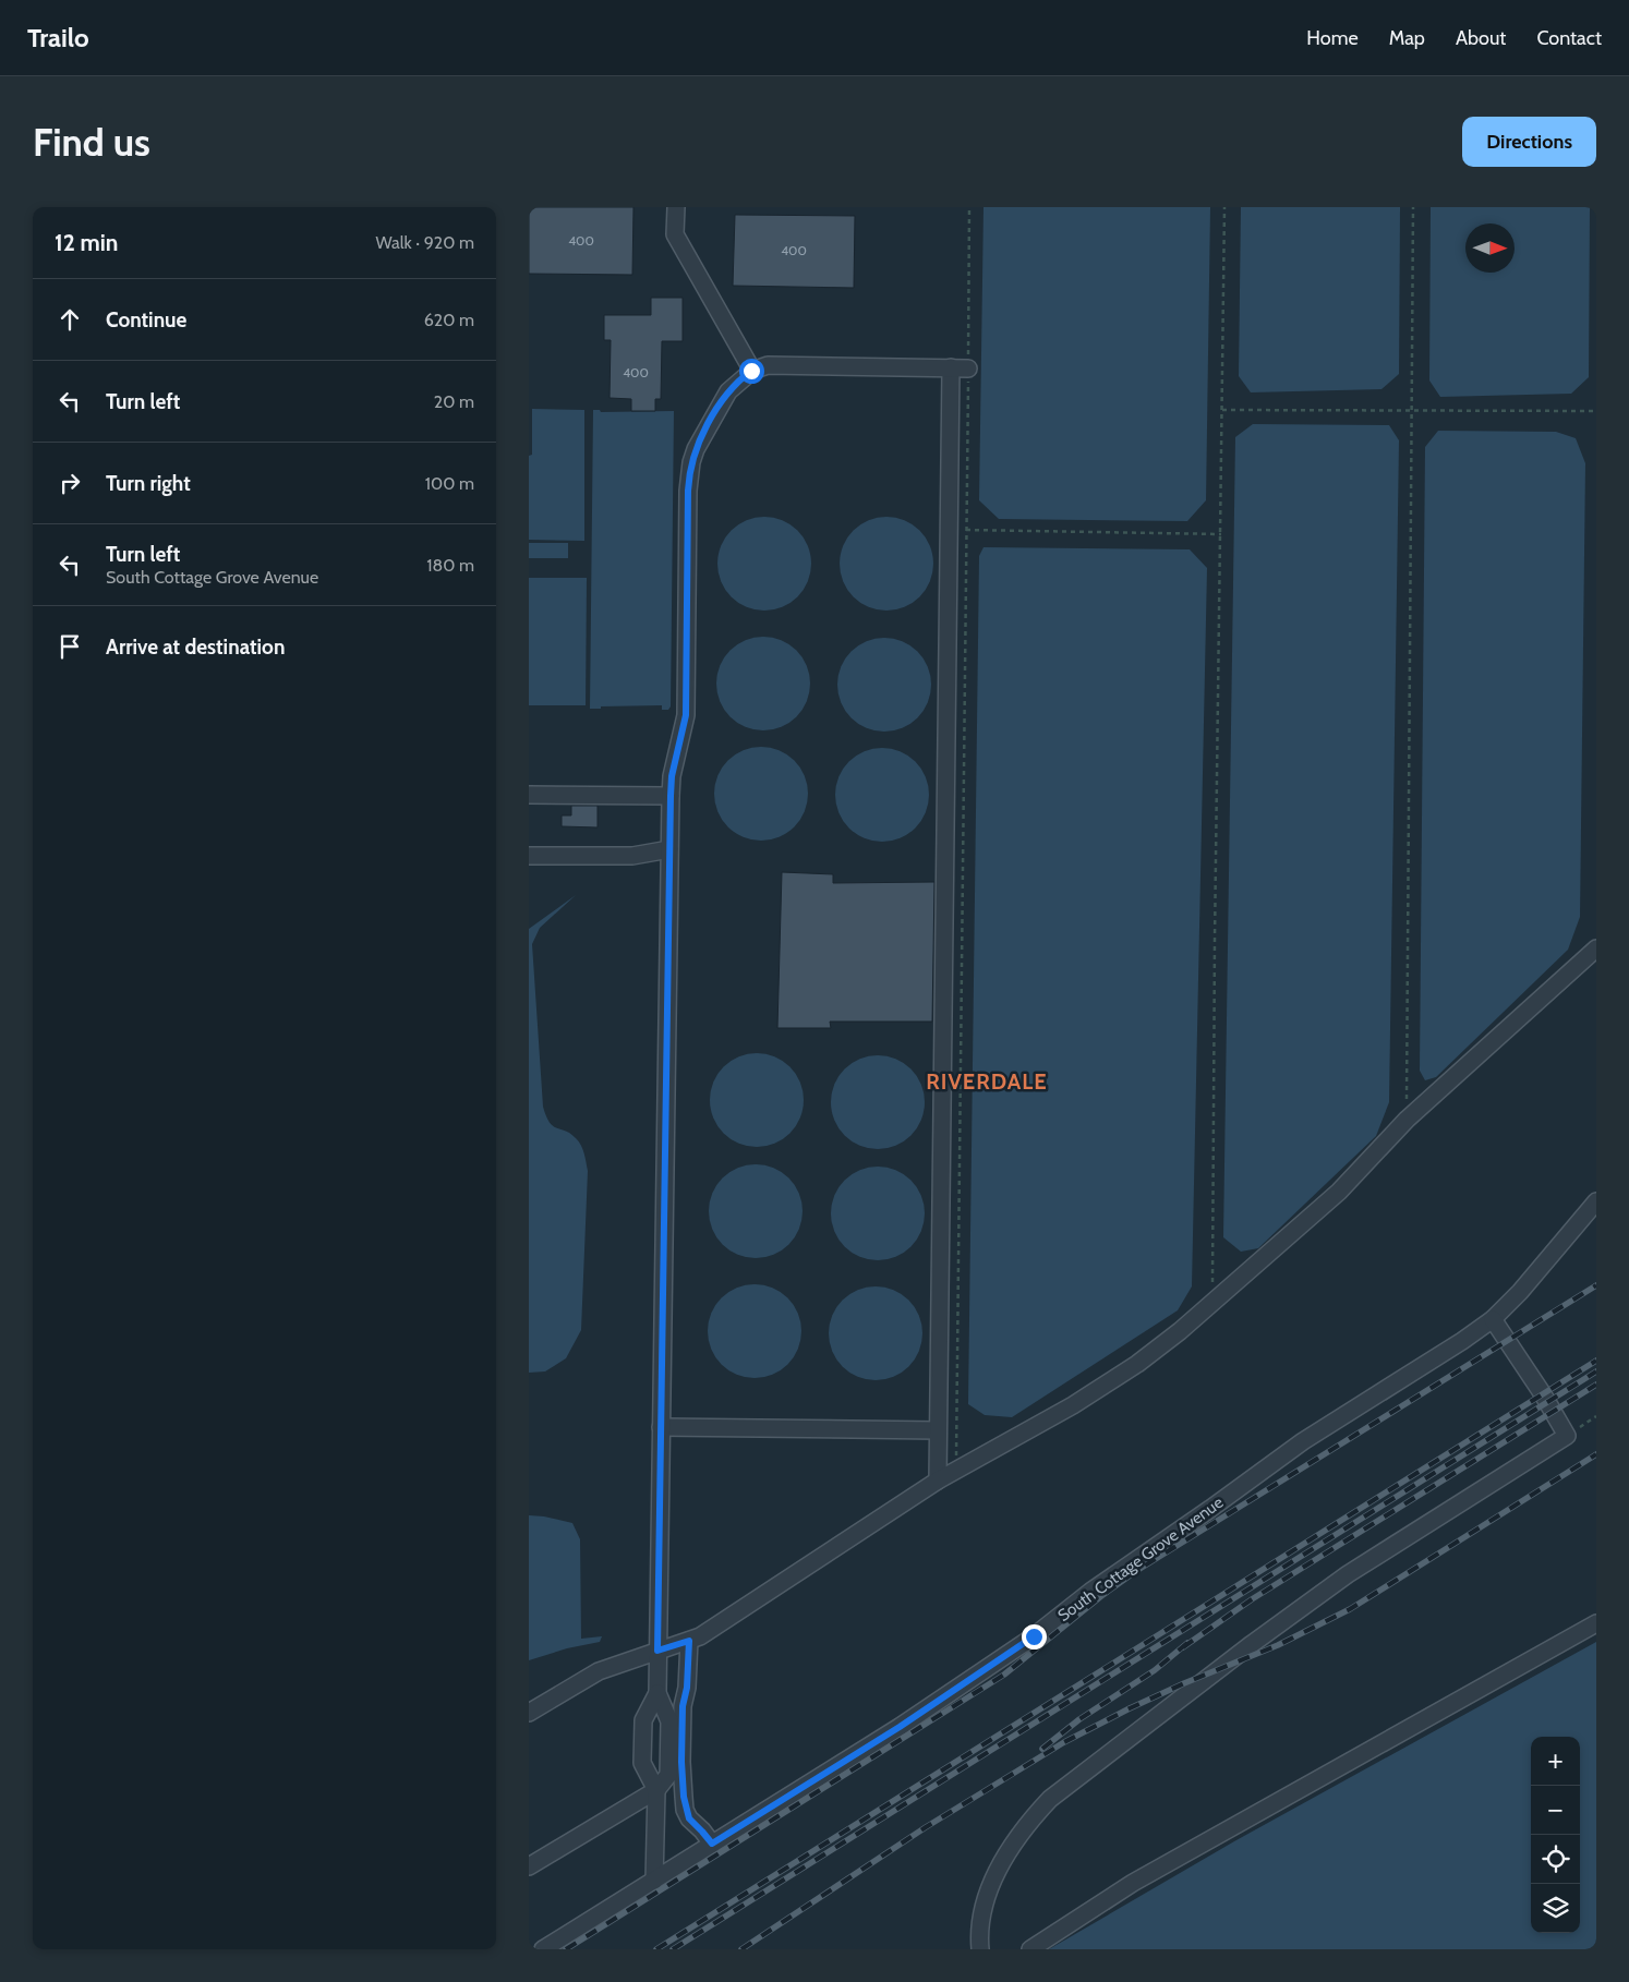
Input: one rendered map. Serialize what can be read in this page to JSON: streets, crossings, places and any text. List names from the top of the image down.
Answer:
{
  "streets": {
    "street": ["South Cottage Grove Avenue"]
  },
  "districts": ["RIVERDALE"],
  "house_numbers": ["400", "400", "400"],
  "north": "right",
  "page": {
    "header": "Trailo",
    "nav": [
      "Home",
      "Map",
      "About",
      "Contact"
    ],
    "buttons": "Directions",
    "title": "Find us",
    "heading": ["12 min", "Walk · 920 m"],
    "list": [
      ["Continue", "620 m"],
      ["Turn left", "20 m"],
      ["Turn right", "100 m"],
      ["Turn left", "South Cottage Grove Avenue", "180 m"],
      "Arrive at destination"
    ],
    "map_buttons": ["+", "−"]
  }
}
